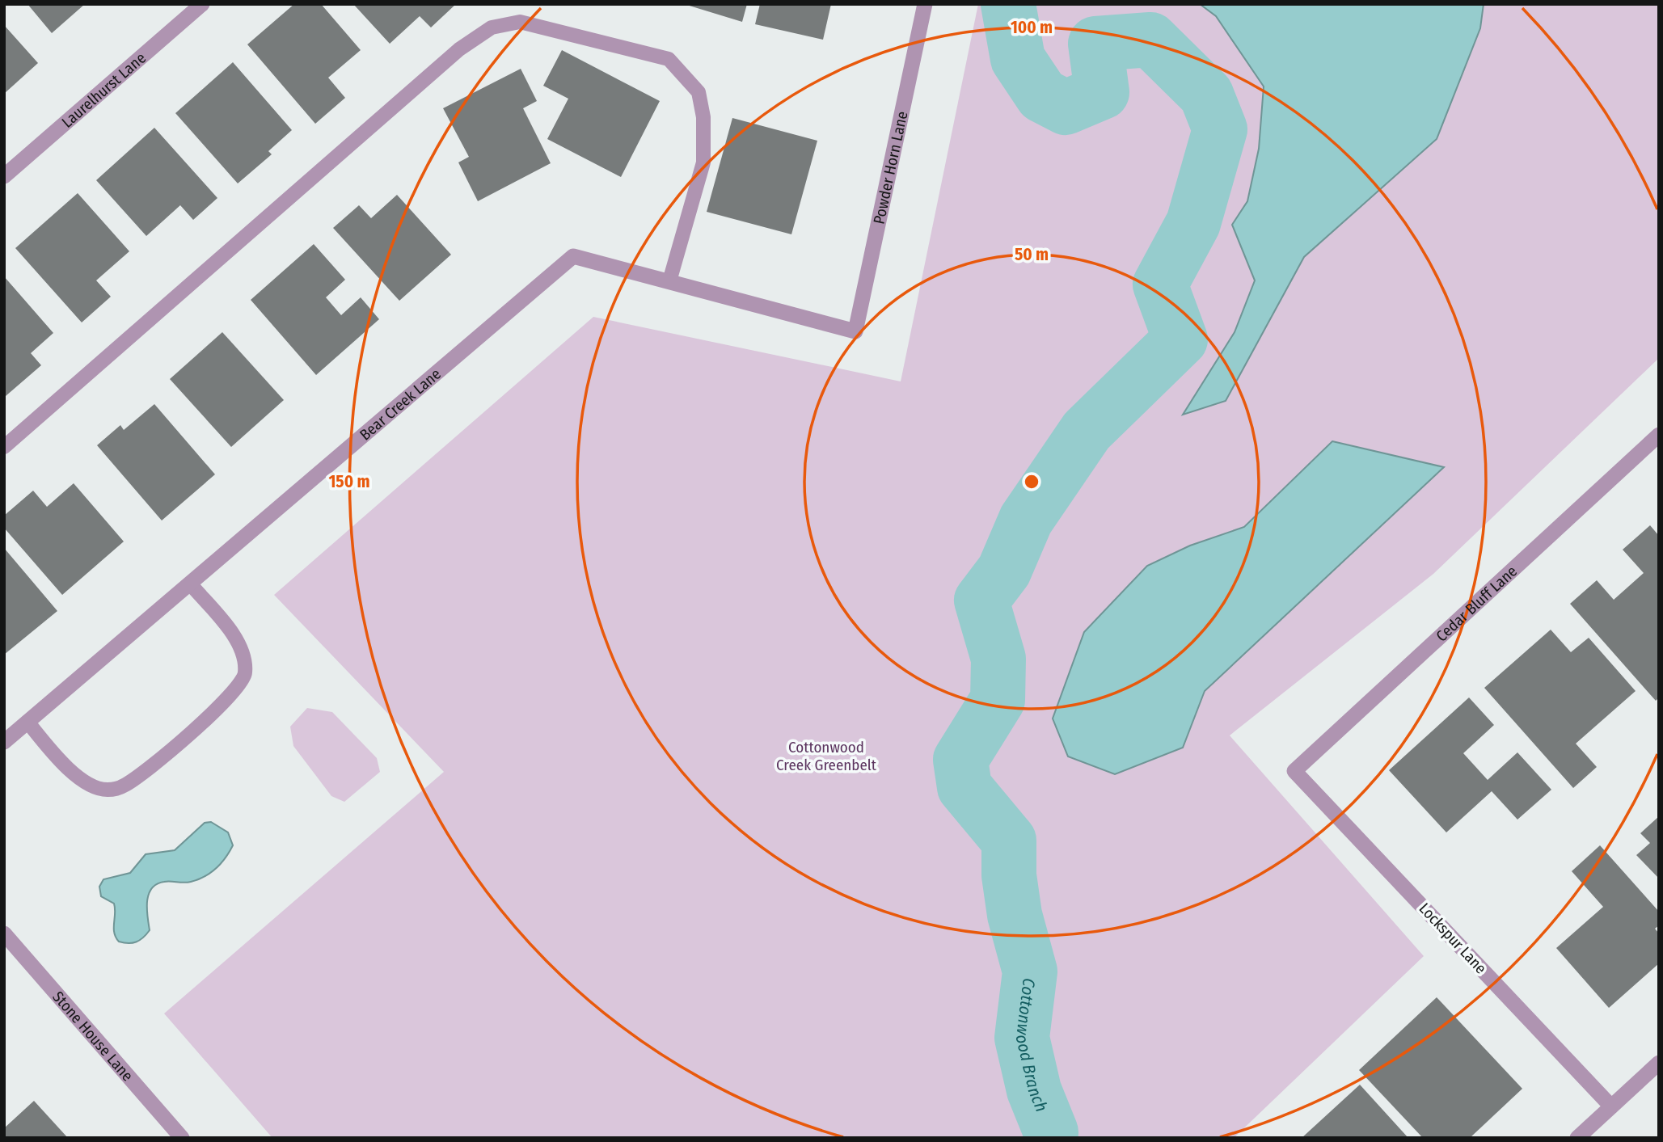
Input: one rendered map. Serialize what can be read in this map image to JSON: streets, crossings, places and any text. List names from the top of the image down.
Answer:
{
  "streets": {
    "street": [
      "Laurelhurst Lane",
      "Powder Horn Lane",
      "Bear Creek Lane",
      "Cedar Bluff Lane",
      "Lockspur Lane",
      "Stone House Lane"
    ]
  },
  "crossings": [
    ["Powder Horn Lane", "Bear Creek Lane"],
    ["Cedar Bluff Lane", "Lockspur Lane"]
  ],
  "water": ["Cottonwood Branch"],
  "parks": ["Cottonwood Creek Greenbelt"],
  "rings": ["100 m", "50 m", "150 m"]
}
